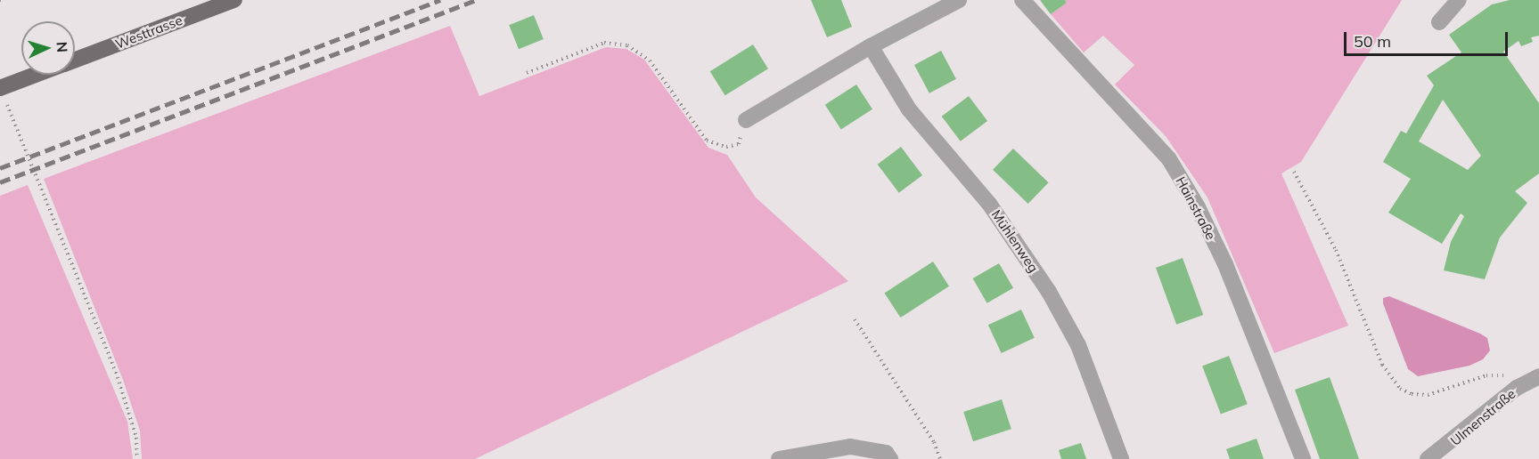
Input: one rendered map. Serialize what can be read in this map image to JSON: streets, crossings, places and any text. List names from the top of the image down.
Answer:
{
  "streets": {
    "main road": ["Westtrasse"],
    "street": ["Hainstraße", "Mühlenweg", "Ulmenstraße"]
  },
  "scale_bar": "50 m",
  "north": "right"
}
